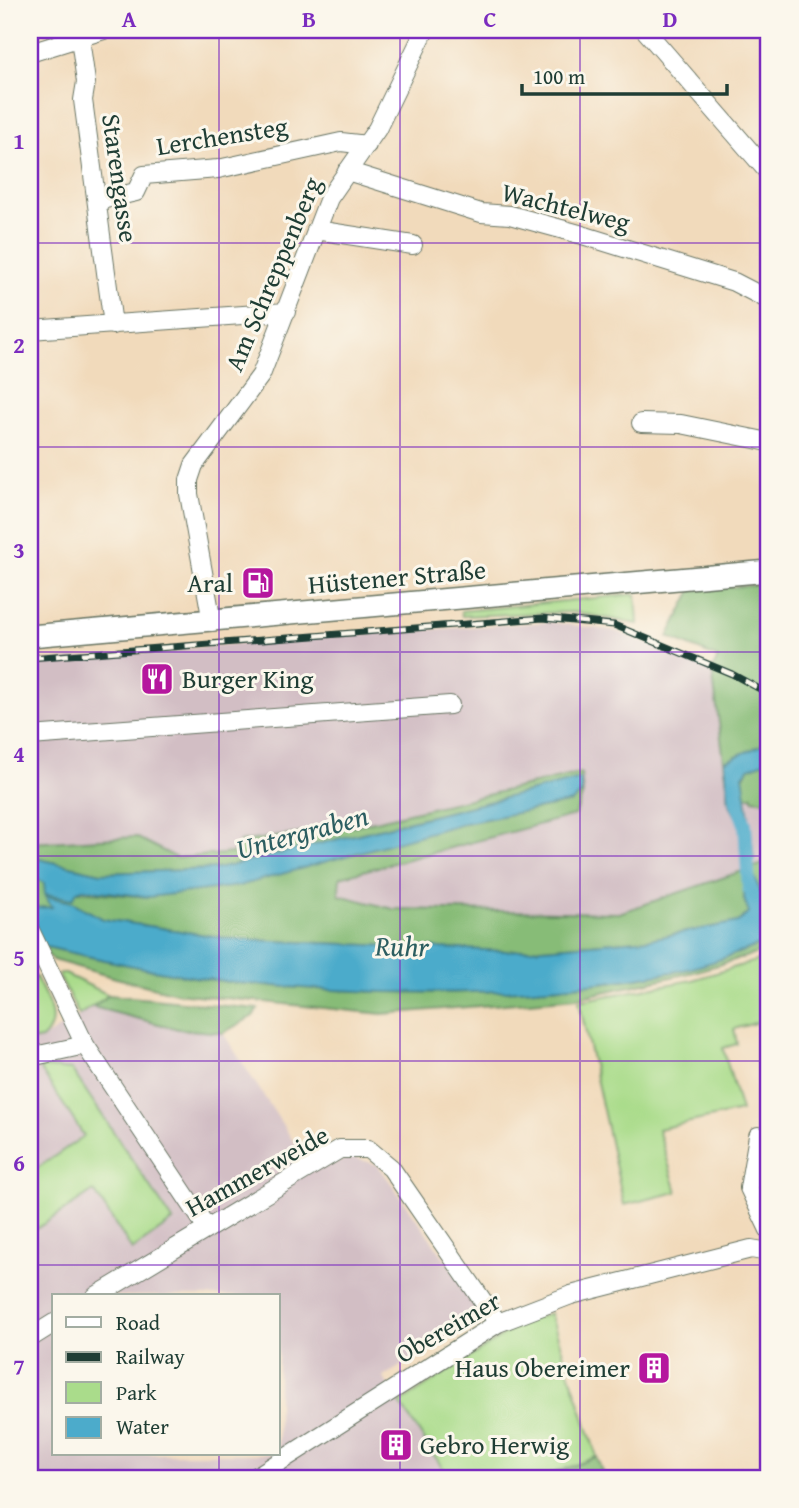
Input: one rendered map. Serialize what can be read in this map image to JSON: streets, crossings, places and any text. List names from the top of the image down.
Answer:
{
  "streets": {
    "main road": ["Hüstener Straße"],
    "street": [
      "Lerchensteg",
      "Starengasse",
      "Wachtelweg",
      "Am Schreppenberg",
      "Hammerweide",
      "Obereimer"
    ]
  },
  "crossings": [
    ["Lerchensteg", "Starengasse"],
    ["Lerchensteg", "Am Schreppenberg"],
    ["Wachtelweg", "Am Schreppenberg"],
    ["Am Schreppenberg", "Hüstener Straße"],
    ["Hammerweide", "Obereimer"]
  ],
  "water": ["Untergraben", "Ruhr"],
  "places": {
    "fuel station": ["Aral"],
    "restaurant": ["Burger King"],
    "building": ["Haus Obereimer", "Gebro Herwig"]
  },
  "legend": [
    "Road",
    "Railway",
    "Park",
    "Water"
  ],
  "scale_bar": "100 m",
  "grid": {
    "columns": [
      "A",
      "B",
      "C",
      "D"
    ],
    "rows": [
      "1",
      "2",
      "3",
      "4",
      "5",
      "6",
      "7"
    ]
  }
}
